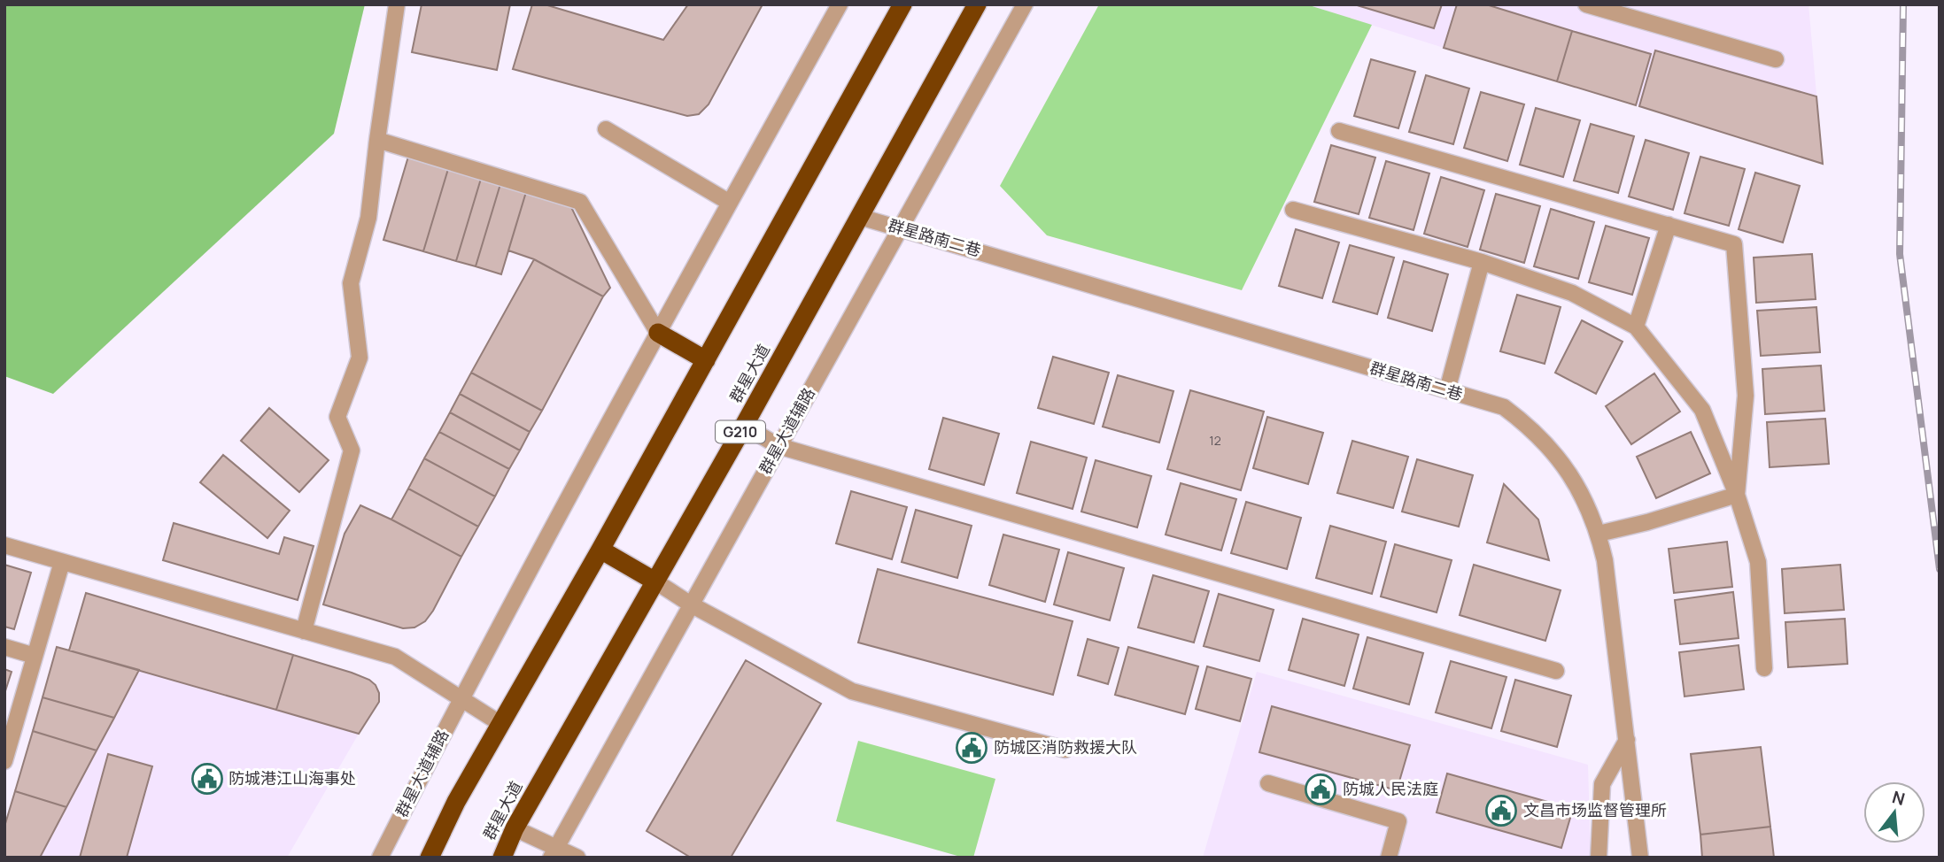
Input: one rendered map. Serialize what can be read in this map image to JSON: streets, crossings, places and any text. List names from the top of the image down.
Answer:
{
  "streets": {
    "highway": ["群星大道", "G210"],
    "street": ["群星路南二巷", "群星大道辅路"]
  },
  "crossings": [
    ["群星路南二巷", "群星大道"],
    ["群星路南二巷", "群星大道辅路"]
  ],
  "places": {
    "public building": [
      "防城区消防救援大队",
      "防城港江山海事处",
      "防城人民法庭",
      "文昌市场监督管理所"
    ]
  },
  "house_numbers": ["12"],
  "north": "top"
}
